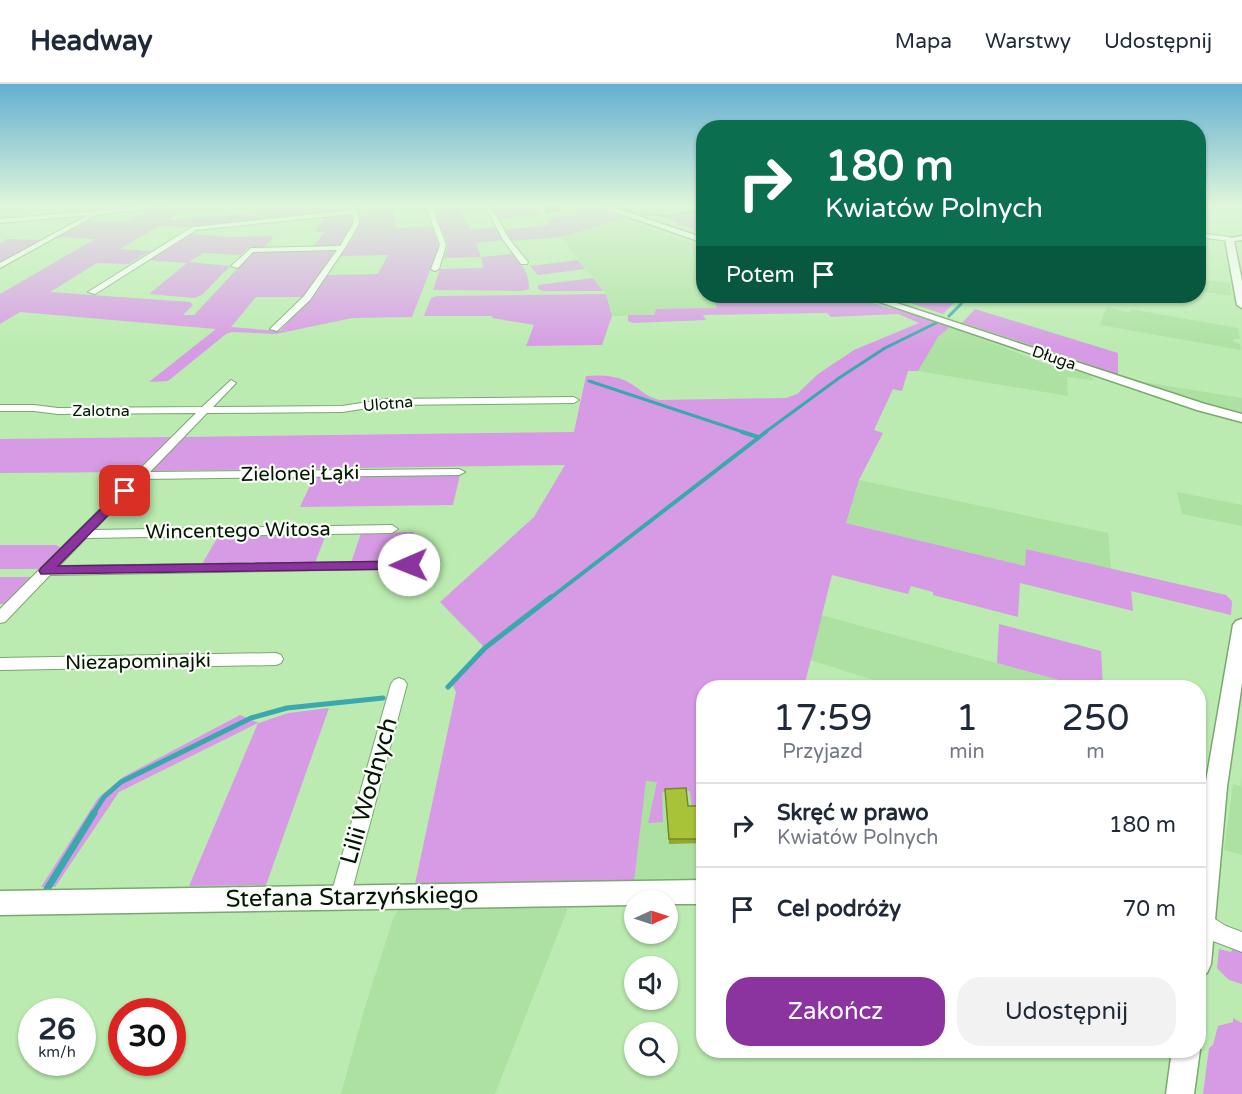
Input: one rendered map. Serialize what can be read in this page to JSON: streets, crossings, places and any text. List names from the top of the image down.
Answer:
{
  "streets": {
    "street": [
      "Długa",
      "Ulotna",
      "Zalotna",
      "Zielonej Łąki",
      "Wincentego Witosa",
      "Niezapominajki",
      "Lilii Wodnych",
      "Stefana Starzyńskiego"
    ]
  },
  "crossings": [
    ["Ulotna", "Zalotna"],
    ["Lilii Wodnych", "Stefana Starzyńskiego"]
  ],
  "north": "right",
  "page": {
    "header": "Headway",
    "nav": ["Mapa", "Warstwy", "Udostępnij"],
    "turn": ["180 m", "Kwiatów Polnych"],
    "then": "Potem",
    "eta": [
      "17:59",
      "Przyjazd",
      "1",
      "min",
      "250",
      "m"
    ],
    "list": [
      {
        "name": "Skręć w prawo",
        "note": "Kwiatów Polnych",
        "value": "180 m"
      },
      {
        "name": "Cel podróży",
        "value": "70 m"
      }
    ],
    "buttons": ["Zakończ", "Udostępnij"],
    "speed": "26 km/h",
    "limit": "30"
  }
}
